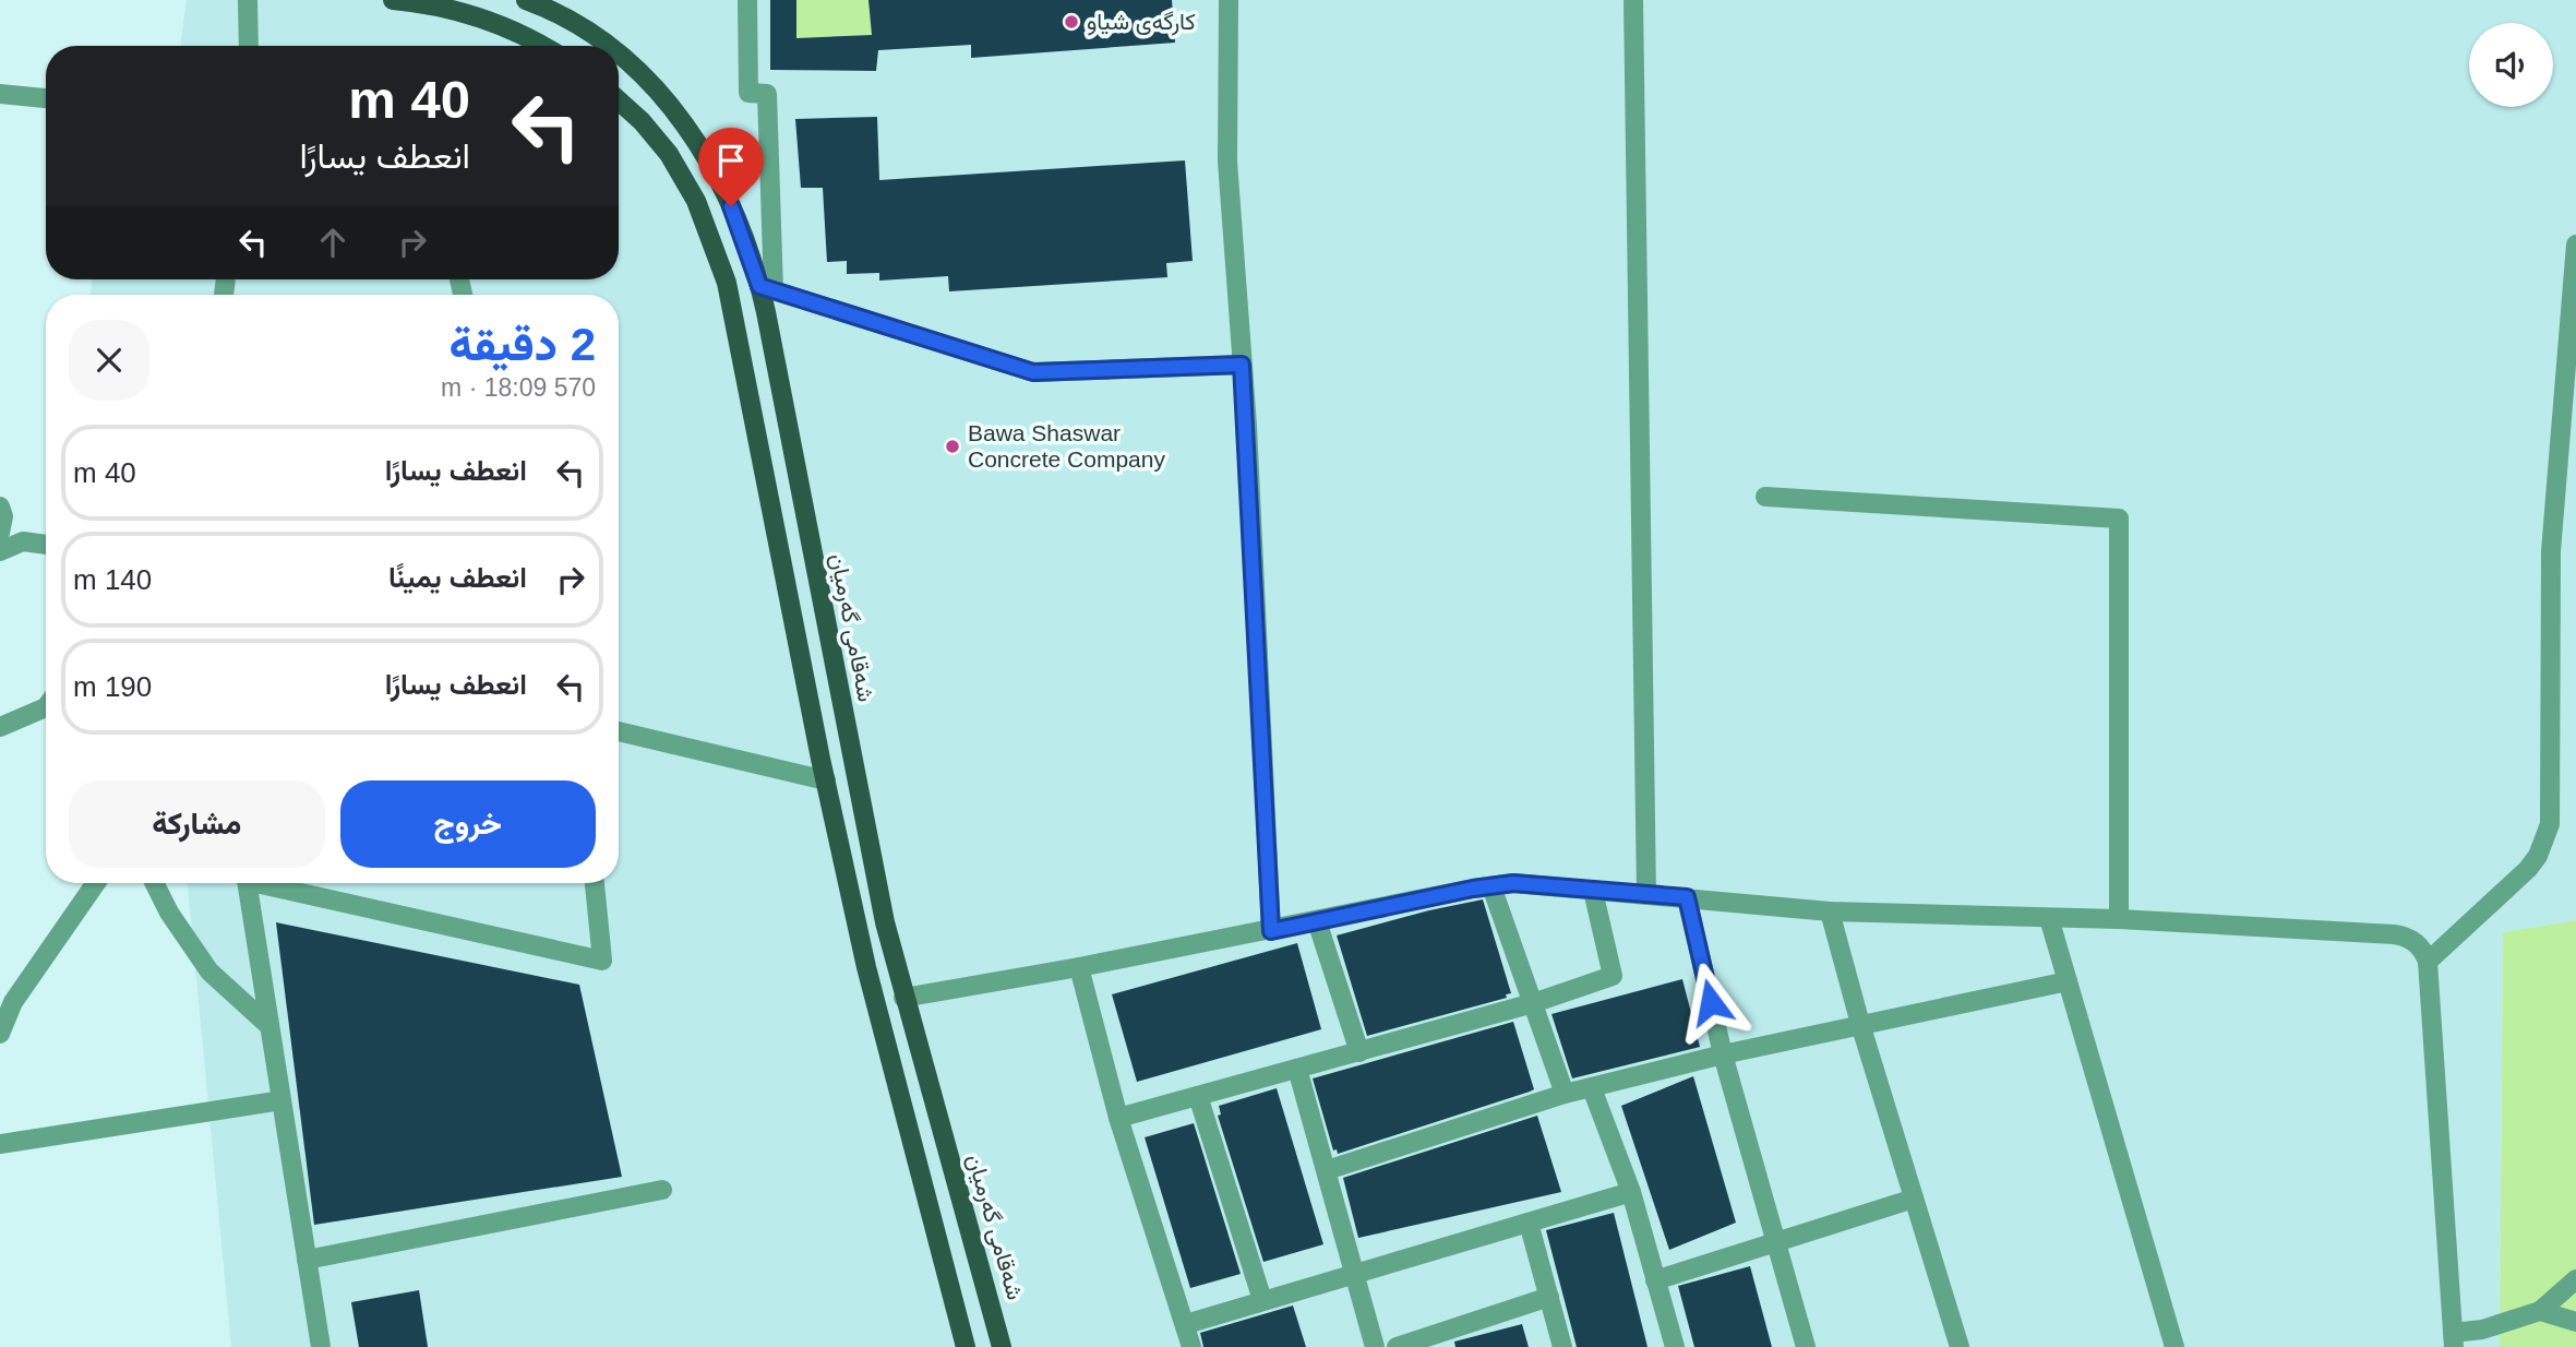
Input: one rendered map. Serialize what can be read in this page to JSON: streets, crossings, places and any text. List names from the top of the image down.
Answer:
{
  "streets": {
    "main road": ["شەقامی گەرمیان"]
  },
  "places": ["کارگەی شیاو", "Bawa Shaswar Concrete Company"],
  "page": {
    "turn": ["40 m", "انعطف يسارًا"],
    "heading": ["2 دقيقة", "570 m · 18:09"],
    "list": [
      {
        "name": "انعطف يسارًا",
        "value": "40 m"
      },
      {
        "name": "انعطف يمينًا",
        "value": "140 m"
      },
      {
        "name": "انعطف يسارًا",
        "value": "190 m"
      }
    ],
    "buttons": ["خروج", "مشاركة"]
  }
}
